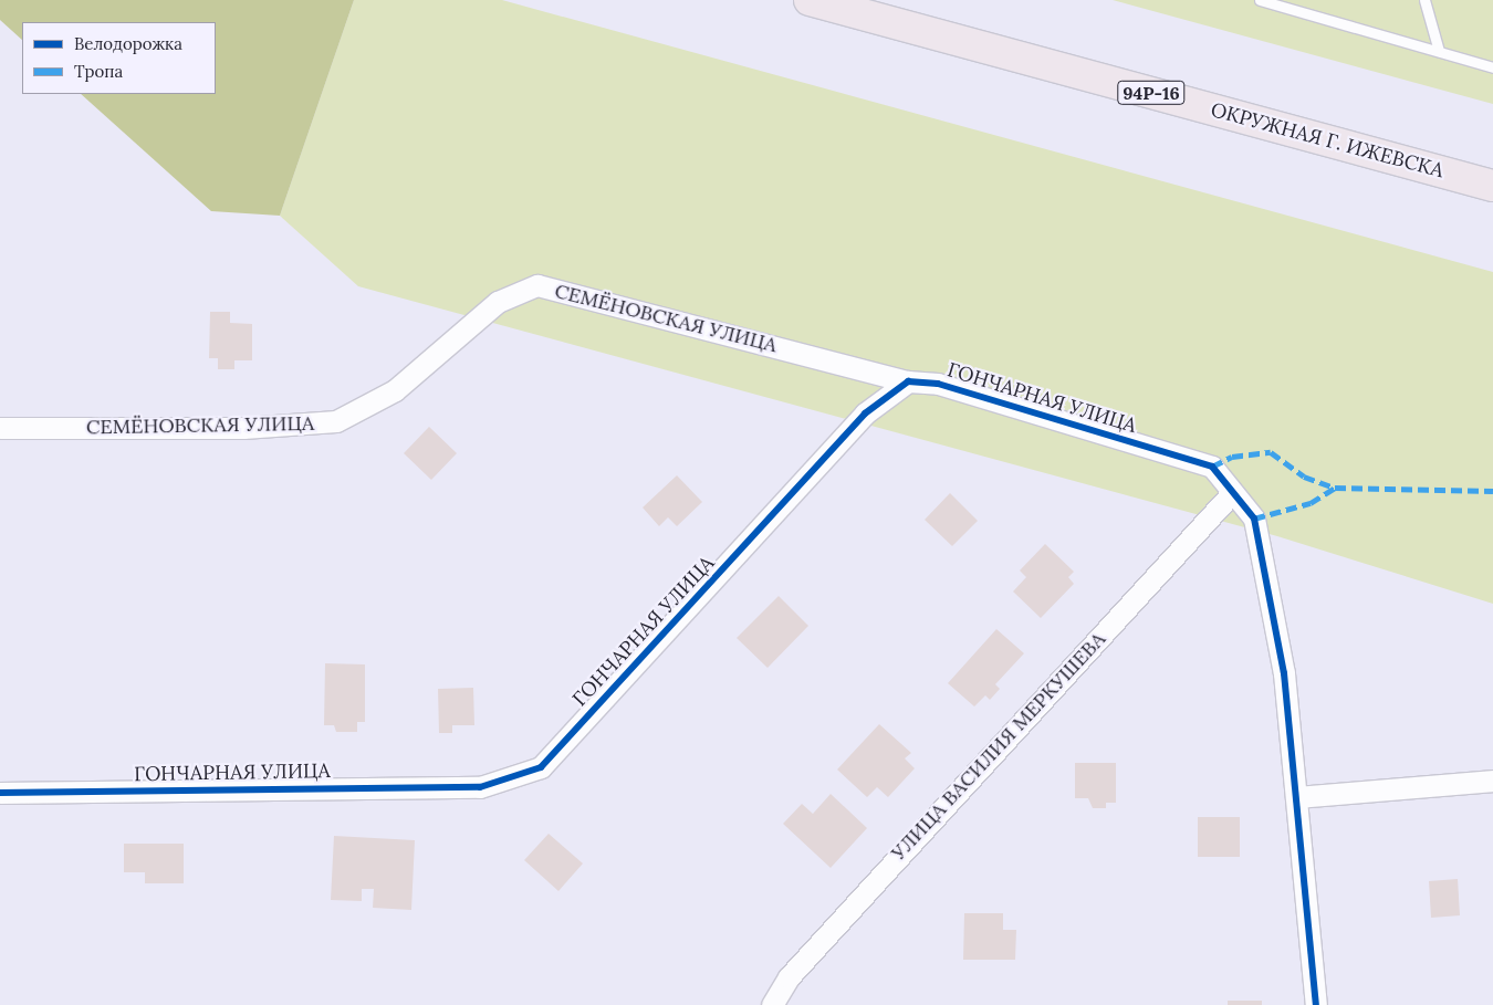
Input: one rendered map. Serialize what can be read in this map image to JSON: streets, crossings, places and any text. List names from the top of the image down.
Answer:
{
  "streets": {
    "main road": ["94Р-16", "ОКРУЖНАЯ Г. ИЖЕВСКА"],
    "street": ["СЕМЁНОВСКАЯ УЛИЦА", "ГОНЧАРНАЯ УЛИЦА", "УЛИЦА ВАСИЛИЯ МЕРКУШЕВА"]
  },
  "crossings": [
    ["СЕМЁНОВСКАЯ УЛИЦА", "ГОНЧАРНАЯ УЛИЦА"],
    ["ГОНЧАРНАЯ УЛИЦА", "УЛИЦА ВАСИЛИЯ МЕРКУШЕВА"]
  ],
  "legend": ["Велодорожка", "Тропа"]
}
